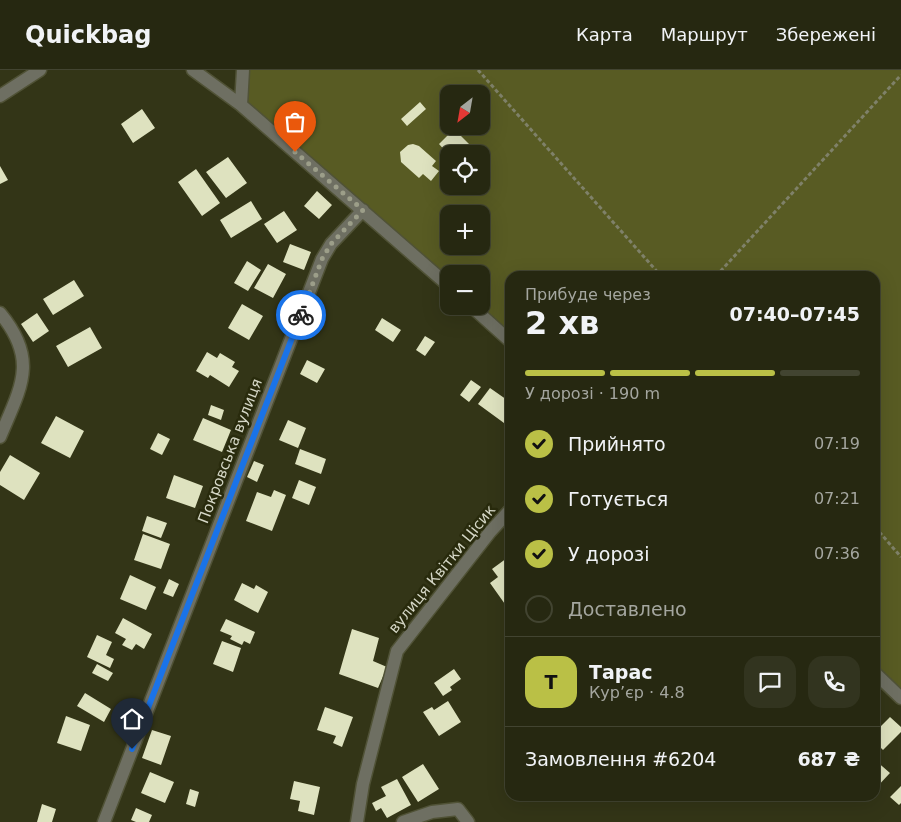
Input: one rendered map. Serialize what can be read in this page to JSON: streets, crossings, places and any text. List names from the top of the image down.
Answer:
{
  "streets": {
    "street": ["Покровська вулиця", "вулиця Квітки Цісик"]
  },
  "north": "bottom left",
  "page": {
    "header": "Quickbag",
    "nav": ["Карта", "Маршрут", "Збережені"],
    "map_buttons": ["+", "−"],
    "heading": ["2 хв", "Прибуде через", "07:40–07:45"],
    "panel": [
      "Тарас",
      "Кур’єр · 4.8",
      "Замовлення #6204",
      "687 ₴"
    ],
    "bar": "У дорозі · 190 m",
    "list": [
      ["Прийнято", "07:19"],
      ["Готується", "07:21"],
      ["У дорозі", "07:36"],
      "Доставлено"
    ],
    "round": "Т"
  }
}
